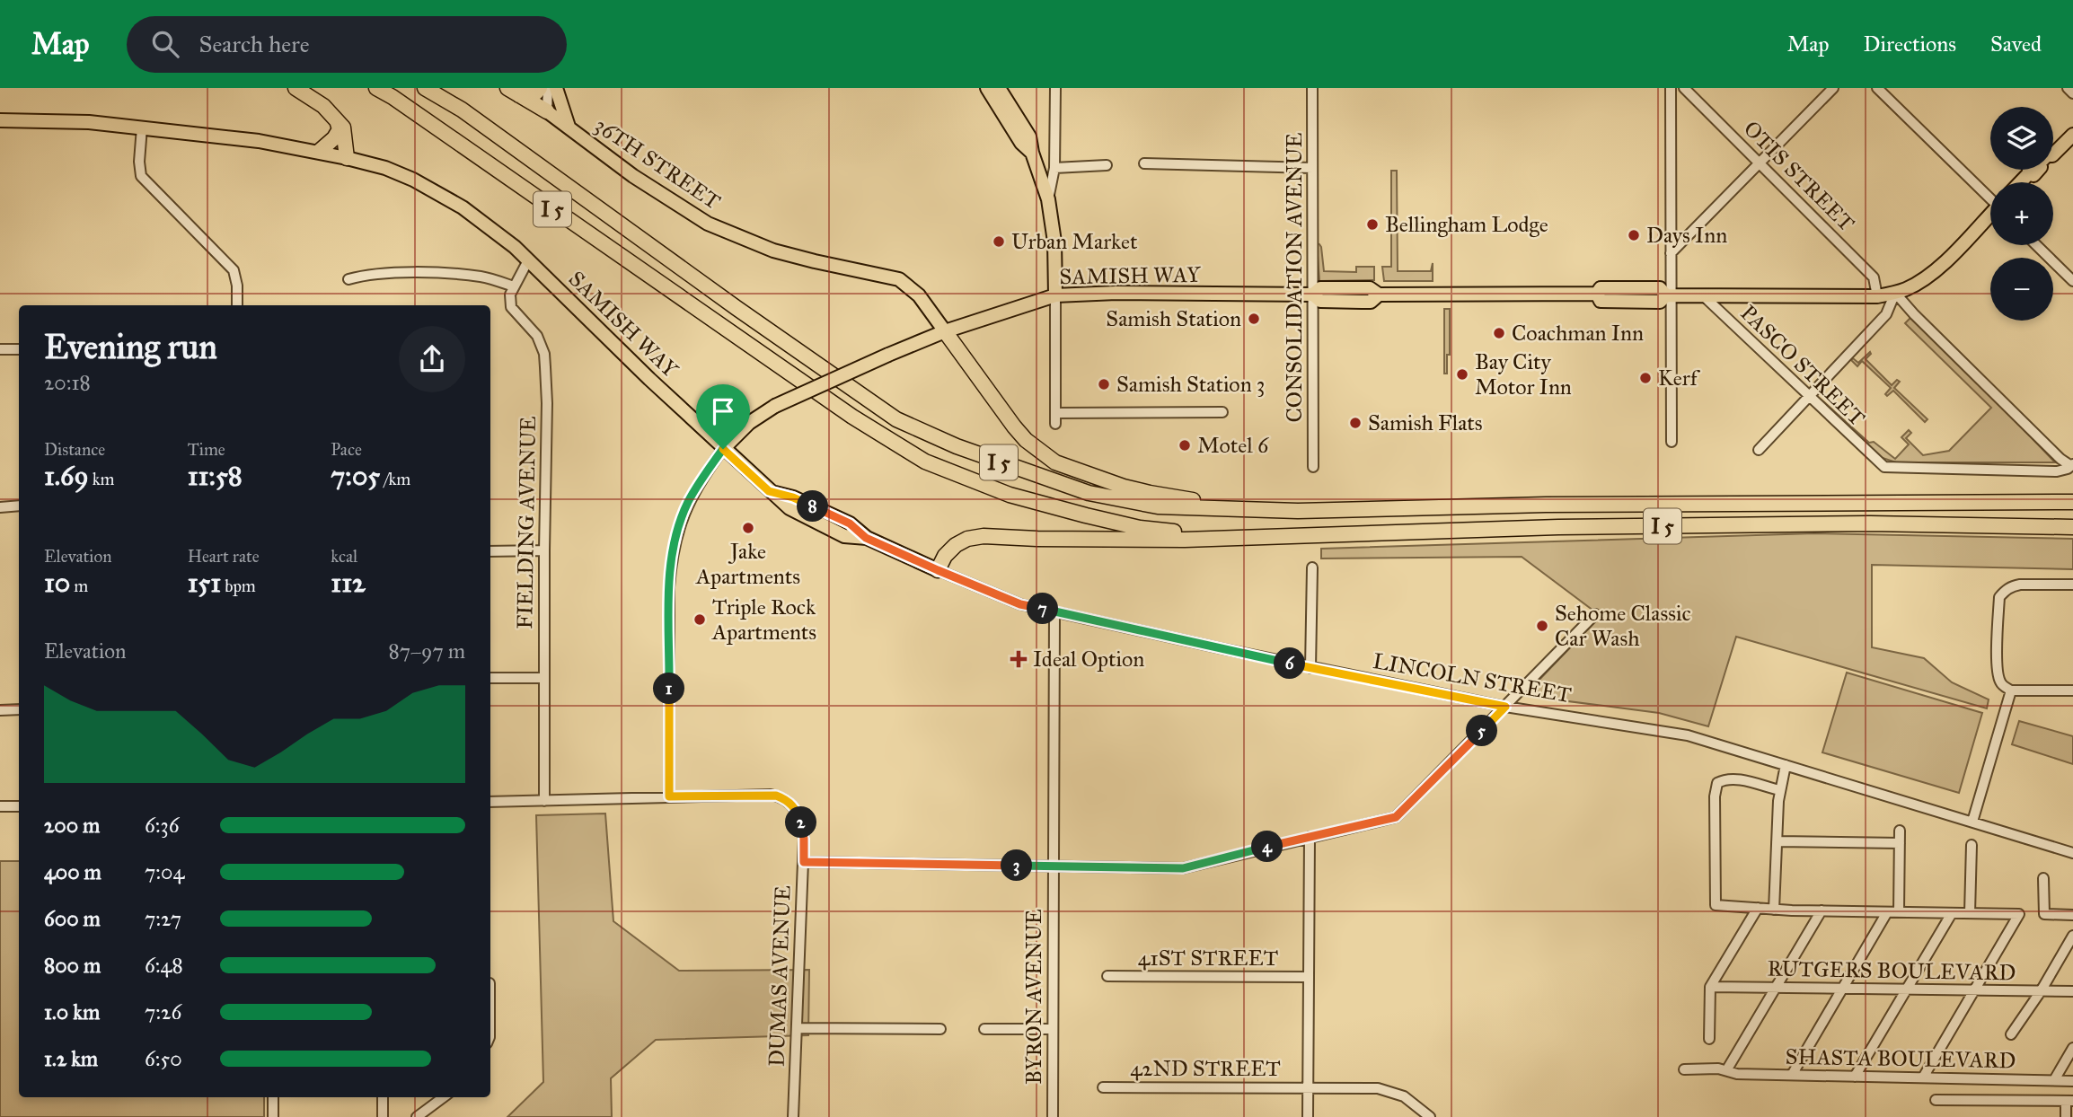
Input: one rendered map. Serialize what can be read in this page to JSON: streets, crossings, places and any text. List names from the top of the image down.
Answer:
{
  "streets": {
    "highway": ["I 5"],
    "main road": ["36TH STREET", "SAMISH WAY", "LINCOLN STREET"],
    "street": [
      "OTIS STREET",
      "CONSOLIDATION AVENUE",
      "PASCO STREET",
      "FIELDING AVENUE",
      "41ST STREET",
      "RUTGERS BOULEVARD",
      "DUMAS AVENUE",
      "BYRON AVENUE",
      "SHASTA BOULEVARD",
      "42ND STREET"
    ]
  },
  "crossings": [
    ["36TH STREET", "SAMISH WAY"],
    ["SAMISH WAY", "CONSOLIDATION AVENUE"],
    ["SAMISH WAY", "LINCOLN STREET"],
    ["LINCOLN STREET", "BYRON AVENUE"]
  ],
  "places": {
    "other": [
      "Bellingham Lodge",
      "Days Inn",
      "Urban Market",
      "Samish Station",
      "Coachman Inn",
      "Bay City Motor Inn",
      "Kerf",
      "Samish Station 3",
      "Samish Flats",
      "Motel 6",
      "Jake Apartments",
      "Triple Rock Apartments",
      "Sehome Classic Car Wash"
    ],
    "health": ["Ideal Option"]
  },
  "page": {
    "header": "Map",
    "search": "Search here",
    "nav": ["Map", "Directions", "Saved"],
    "map_buttons": ["+", "−"],
    "heading": ["Evening run", "20:18"],
    "stats": [
      ["Distance", "1.69 km"],
      ["Time", "11:58"],
      ["Pace", "7:05 /km"],
      ["Elevation", "10 m"],
      ["Heart rate", "151 bpm"],
      ["kcal", "112"]
    ],
    "pins": [
      "8",
      "7",
      "6",
      "1",
      "5",
      "2",
      "4",
      "3"
    ],
    "chart": ["Elevation", "87–97 m"],
    "list": [
      {
        "name": "200 m",
        "note": "6:36"
      },
      {
        "name": "400 m",
        "note": "7:04"
      },
      {
        "name": "600 m",
        "note": "7:27"
      },
      {
        "name": "800 m",
        "note": "6:48"
      },
      {
        "name": "1.0 km",
        "note": "7:26"
      },
      {
        "name": "1.2 km",
        "note": "6:50"
      }
    ]
  }
}
